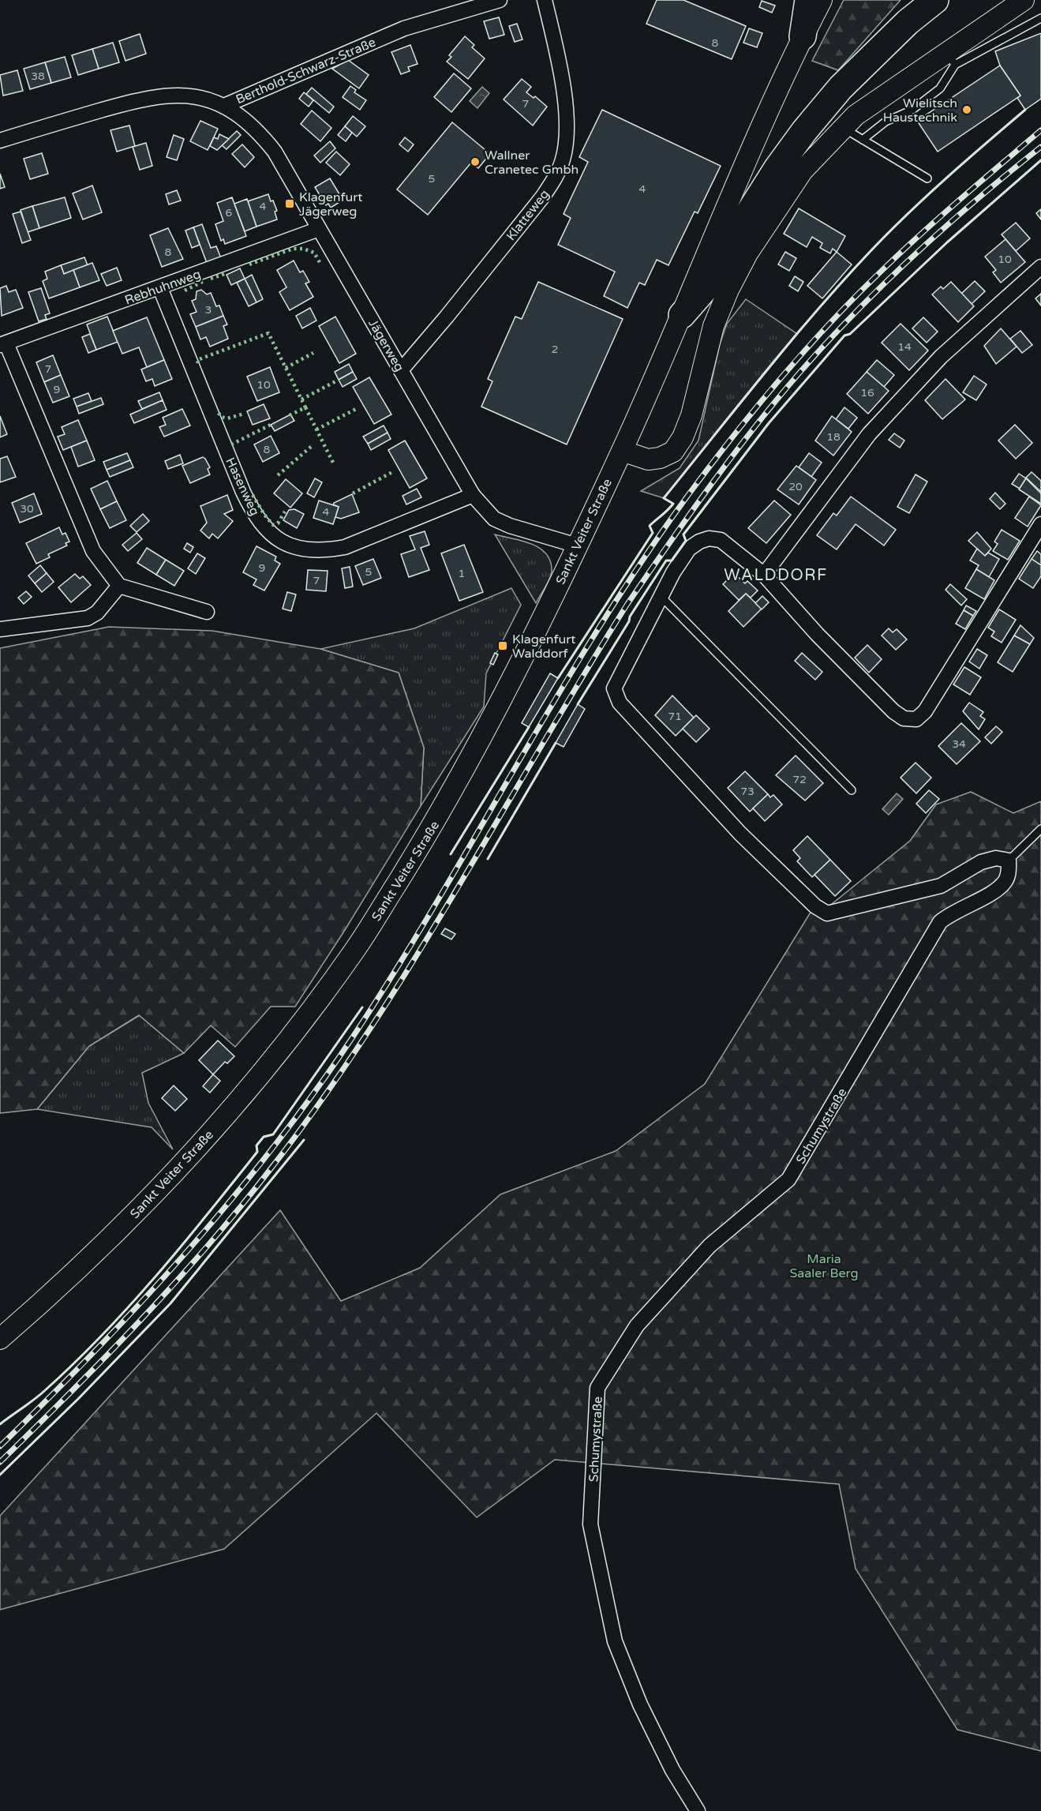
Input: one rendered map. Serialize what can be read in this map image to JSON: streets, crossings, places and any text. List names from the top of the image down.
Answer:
{
  "streets": {
    "main road": ["Sankt Veiter Straße"],
    "street": [
      "Berthold-Schwarz-Straße",
      "Klatteweg",
      "Rebhuhnweg",
      "Jägerweg",
      "Hasenweg",
      "Schumystraße"
    ]
  },
  "crossings": [
    ["Berthold-Schwarz-Straße", "Jägerweg"],
    ["Klatteweg", "Jägerweg"],
    ["Rebhuhnweg", "Jägerweg"],
    ["Rebhuhnweg", "Hasenweg"],
    ["Jägerweg", "Hasenweg"],
    ["Jägerweg", "Sankt Veiter Straße"]
  ],
  "districts": ["WALDDORF"],
  "parks": ["Maria Saaler Berg"],
  "places": {
    "other": ["Wielitsch Haustechnik", "Wallner Cranetec Gmbh"],
    "transit": ["Klagenfurt Jägerweg", "Klagenfurt Walddorf"]
  },
  "house_numbers": [
    "8",
    "38",
    "7",
    "5",
    "4",
    "4",
    "6",
    "8",
    "10",
    "3",
    "14",
    "2",
    "7",
    "10",
    "9",
    "16",
    "18",
    "8",
    "20",
    "30",
    "4",
    "9",
    "5",
    "1",
    "7",
    "71",
    "34",
    "72",
    "73"
  ]
}
